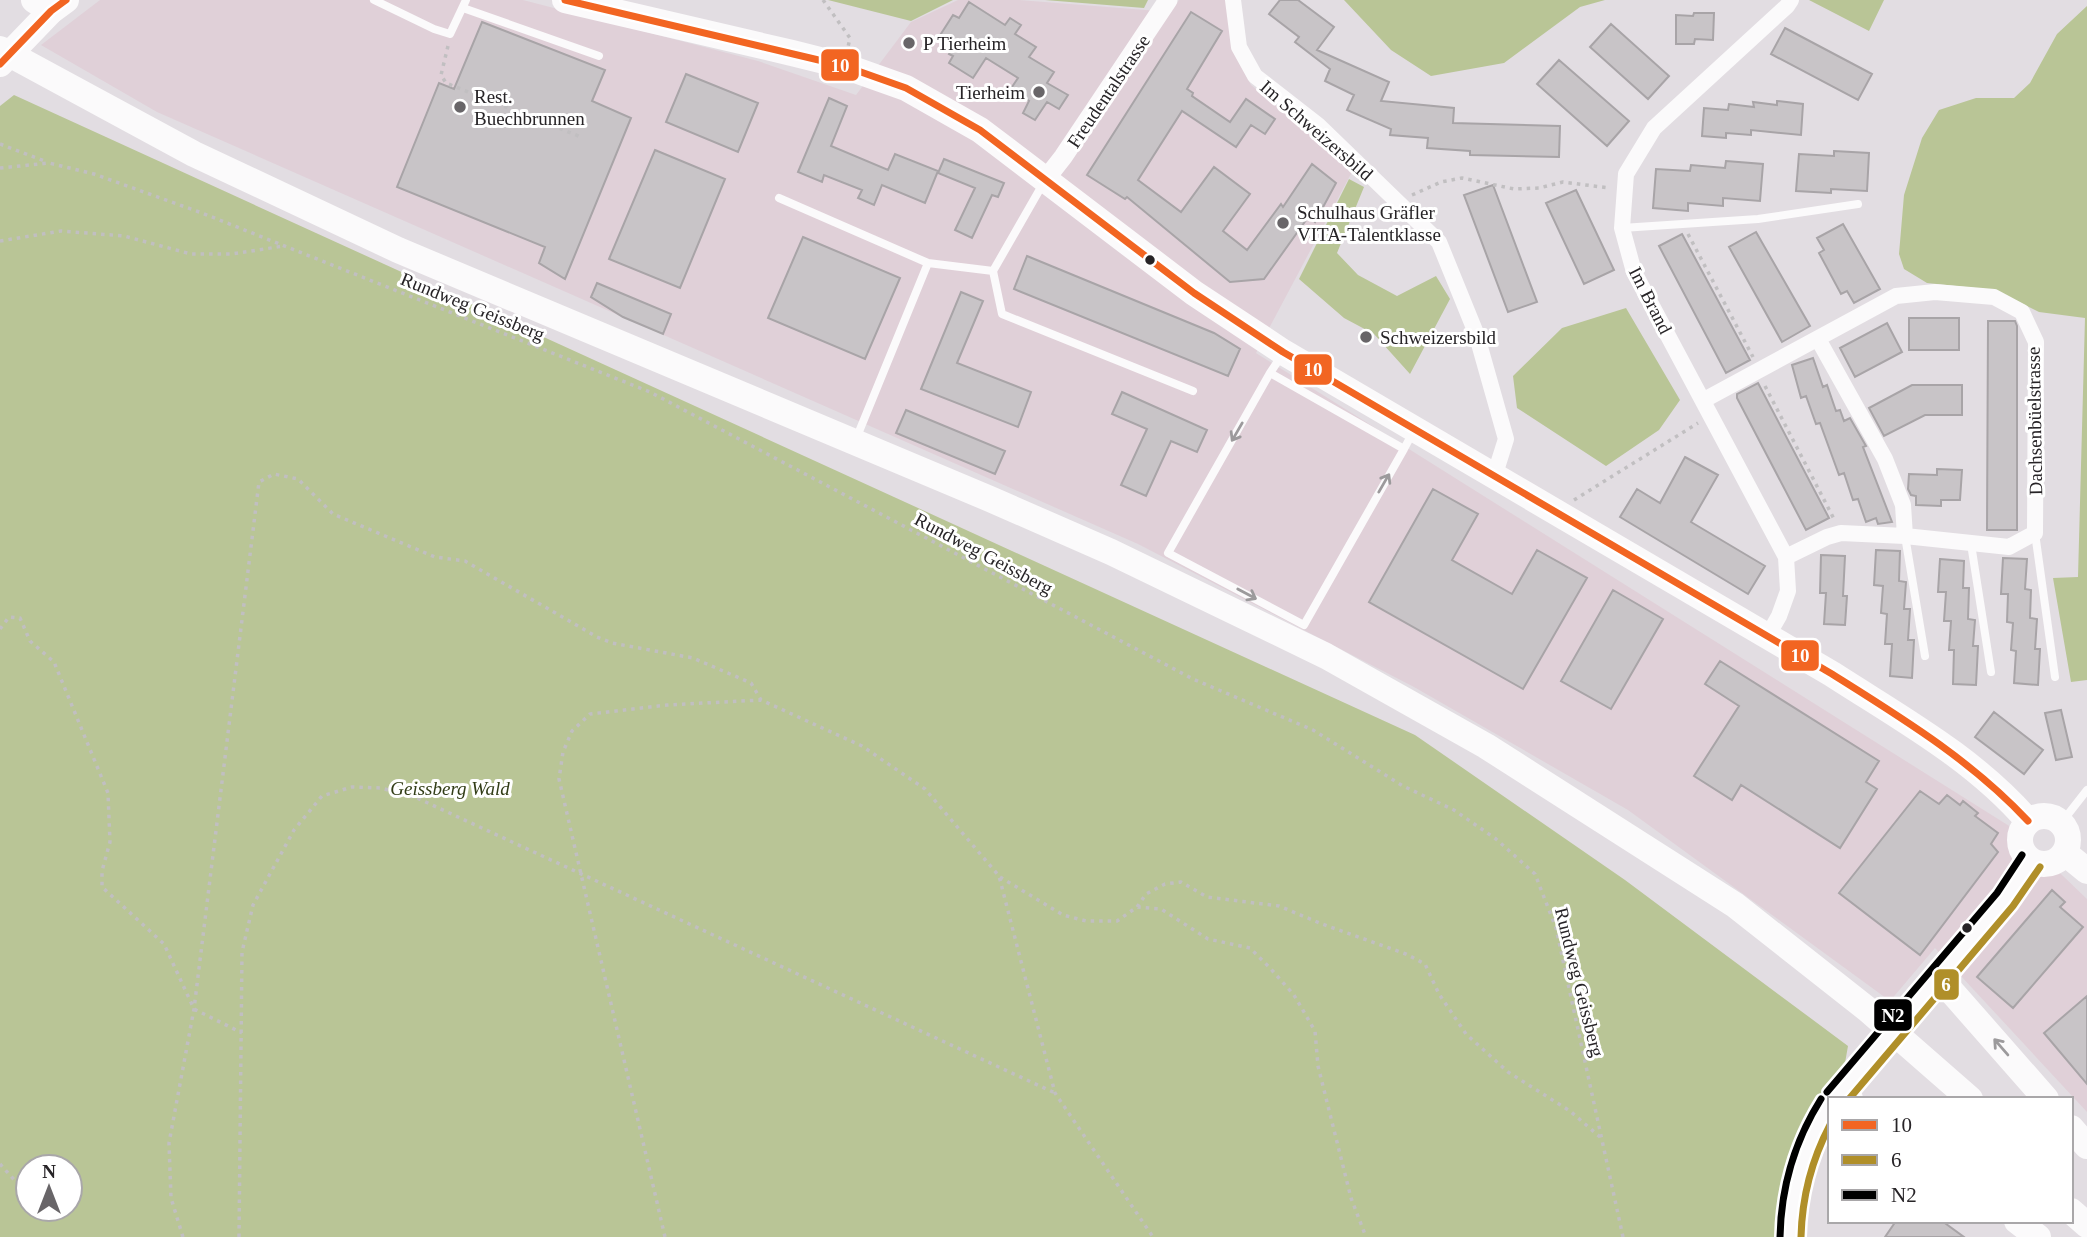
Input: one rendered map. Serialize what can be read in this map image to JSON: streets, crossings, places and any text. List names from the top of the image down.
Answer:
{
  "streets": {
    "street": [
      "Freudentalstrasse",
      "Im Schweizersbild",
      "Im Brand",
      "Dachsenbüelstrasse"
    ],
    "path": ["Rundweg Geissberg"]
  },
  "crossings": [
    ["Im Brand", "Dachsenbüelstrasse"]
  ],
  "parks": ["Geissberg Wald"],
  "places": [
    "P Tierheim",
    "Tierheim",
    "Rest. Buechbrunnen",
    "Schulhaus Gräfler VITA-Talentklasse",
    "Schweizersbild"
  ],
  "lines": ["transit line 10", "transit line N2", "transit line 6"],
  "legend": ["10", "6", "N2"],
  "north": "top"
}
